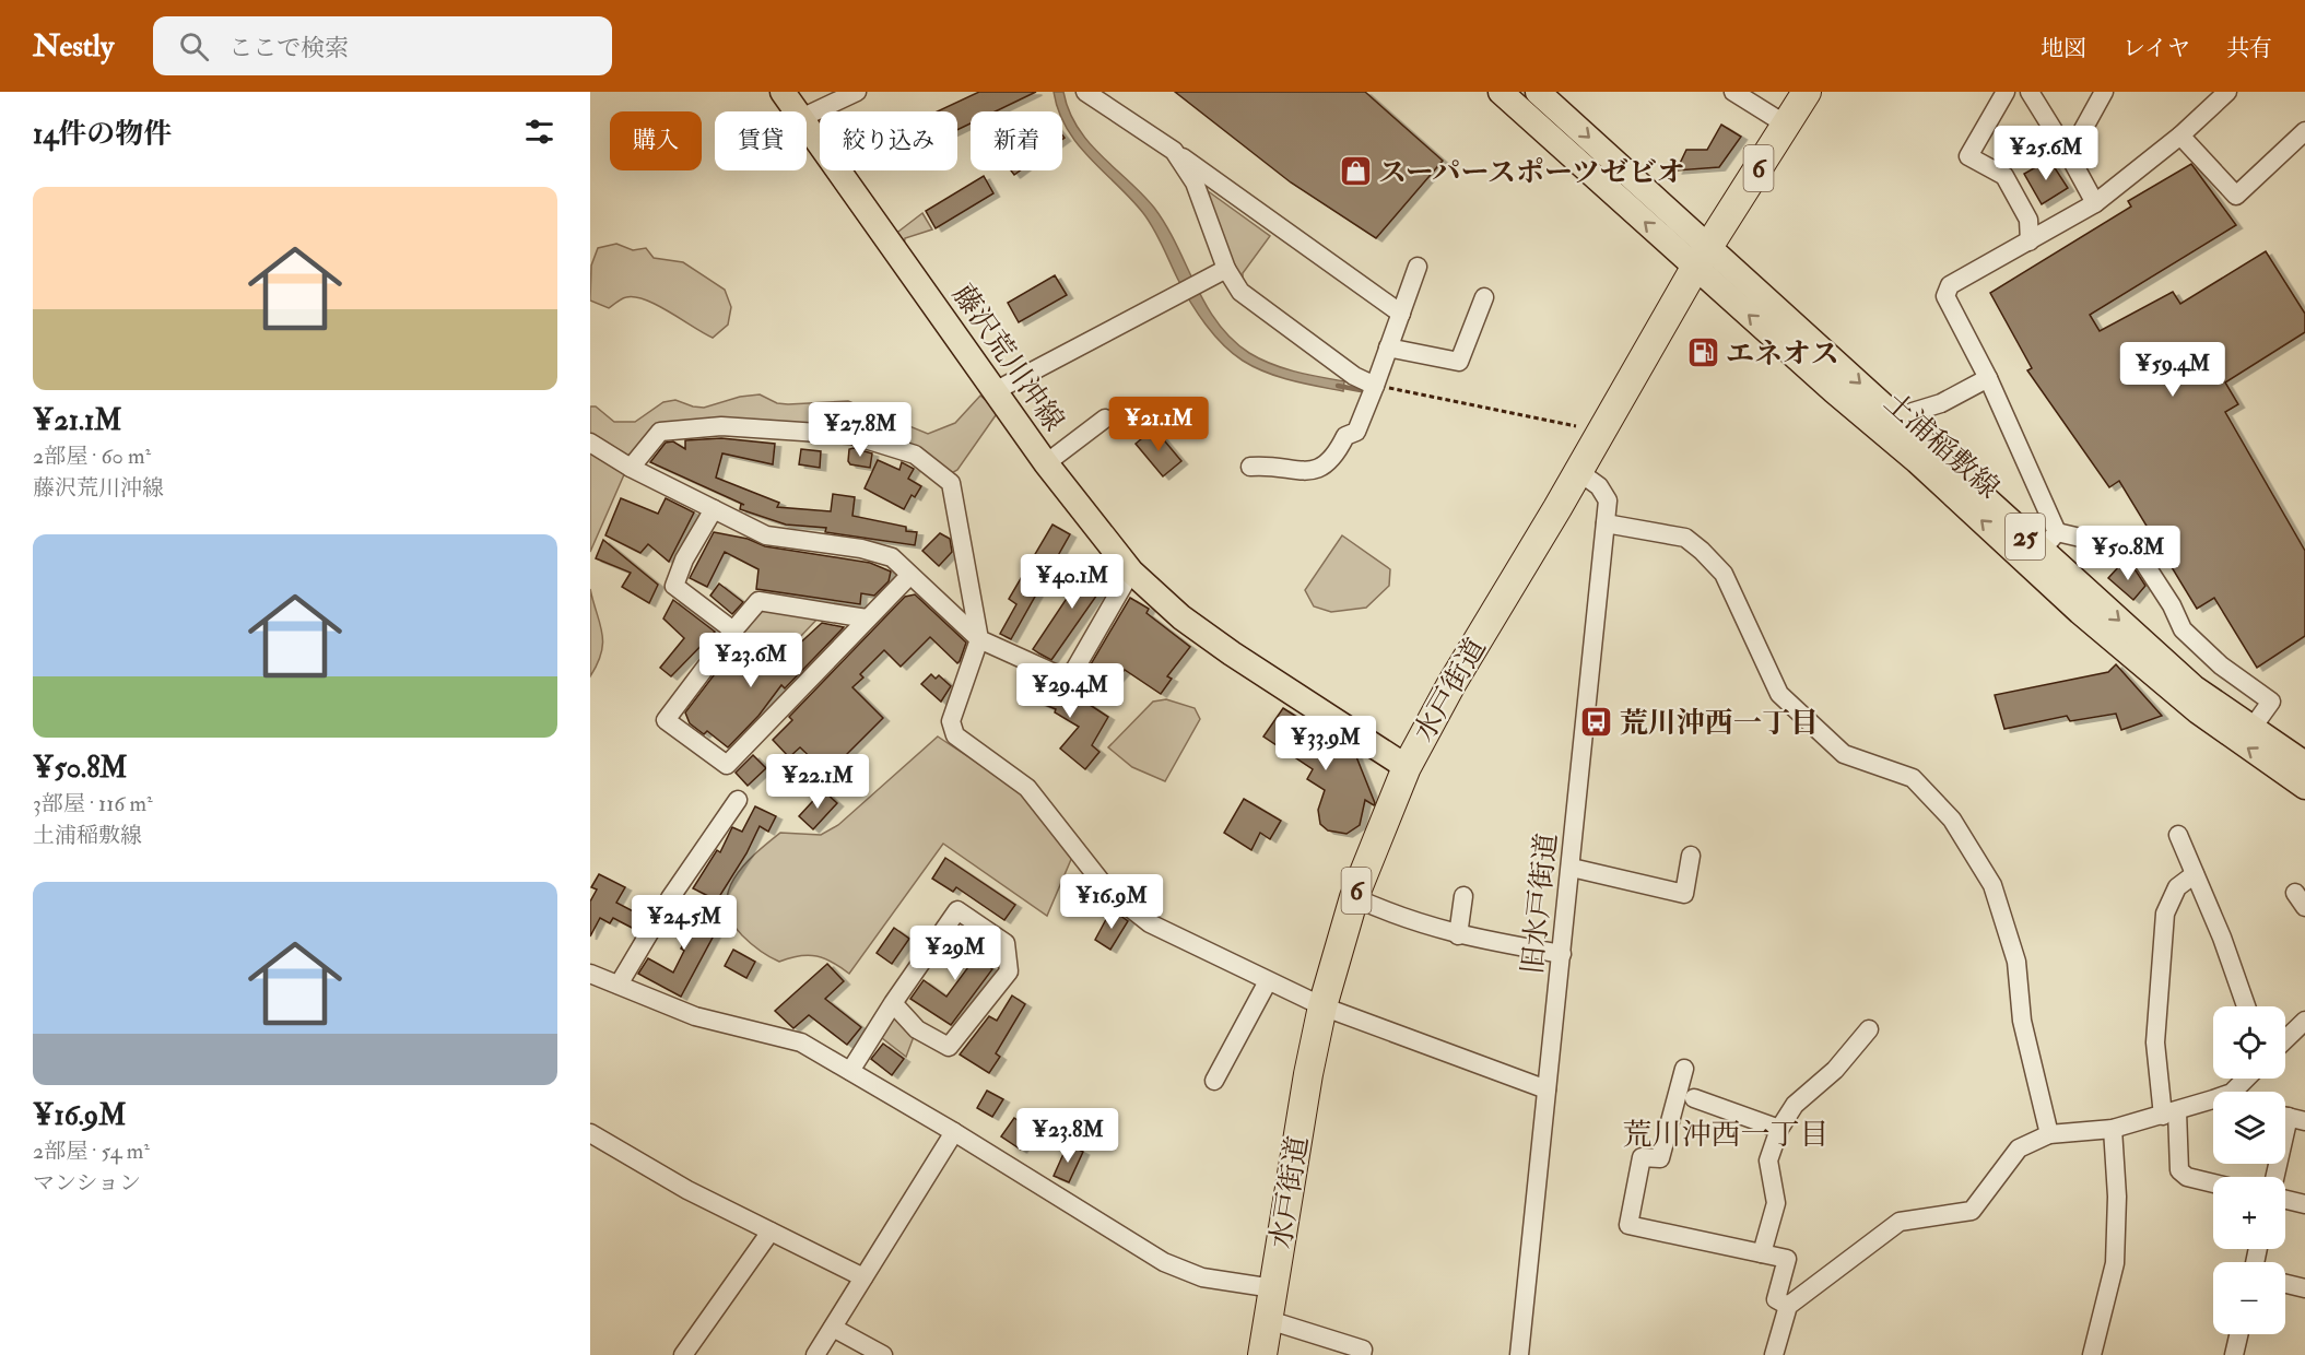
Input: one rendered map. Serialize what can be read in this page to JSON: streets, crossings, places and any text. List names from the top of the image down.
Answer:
{
  "streets": {
    "highway": ["6", "水戸街道"],
    "main road": ["藤沢荒川沖線", "土浦稲敷線", "25"],
    "street": ["旧水戸街道"]
  },
  "crossings": [
    ["藤沢荒川沖線", "水戸街道"],
    ["土浦稲敷線", "水戸街道"],
    ["水戸街道", "旧水戸街道"]
  ],
  "districts": ["荒川沖西一丁目"],
  "places": {
    "shop": ["スーパースポーツゼビオ"],
    "fuel station": ["エネオス"],
    "bus stop": ["荒川沖西一丁目"]
  },
  "page": {
    "header": "Nestly",
    "search": "ここで検索",
    "nav": ["地図", "レイヤ", "共有"],
    "heading": "14件の物件",
    "chip": [
      "購入",
      "賃貸",
      "絞り込み",
      "新着"
    ],
    "price": [
      "¥25.6M",
      "¥59.4M",
      "¥21.1M",
      "¥27.8M",
      "¥50.8M",
      "¥40.1M",
      "¥23.6M",
      "¥29.4M",
      "¥33.9M",
      "¥22.1M",
      "¥16.9M",
      "¥24.5M",
      "¥29M",
      "¥23.8M"
    ],
    "list": [
      {
        "name": "¥21.1M",
        "note": "2部屋 · 60 m² · 藤沢荒川沖線"
      },
      {
        "name": "¥50.8M",
        "note": "3部屋 · 116 m² · 土浦稲敷線"
      },
      {
        "name": "¥16.9M",
        "note": "2部屋 · 54 m² · マンション"
      }
    ],
    "map_buttons": ["+", "−"]
  }
}
